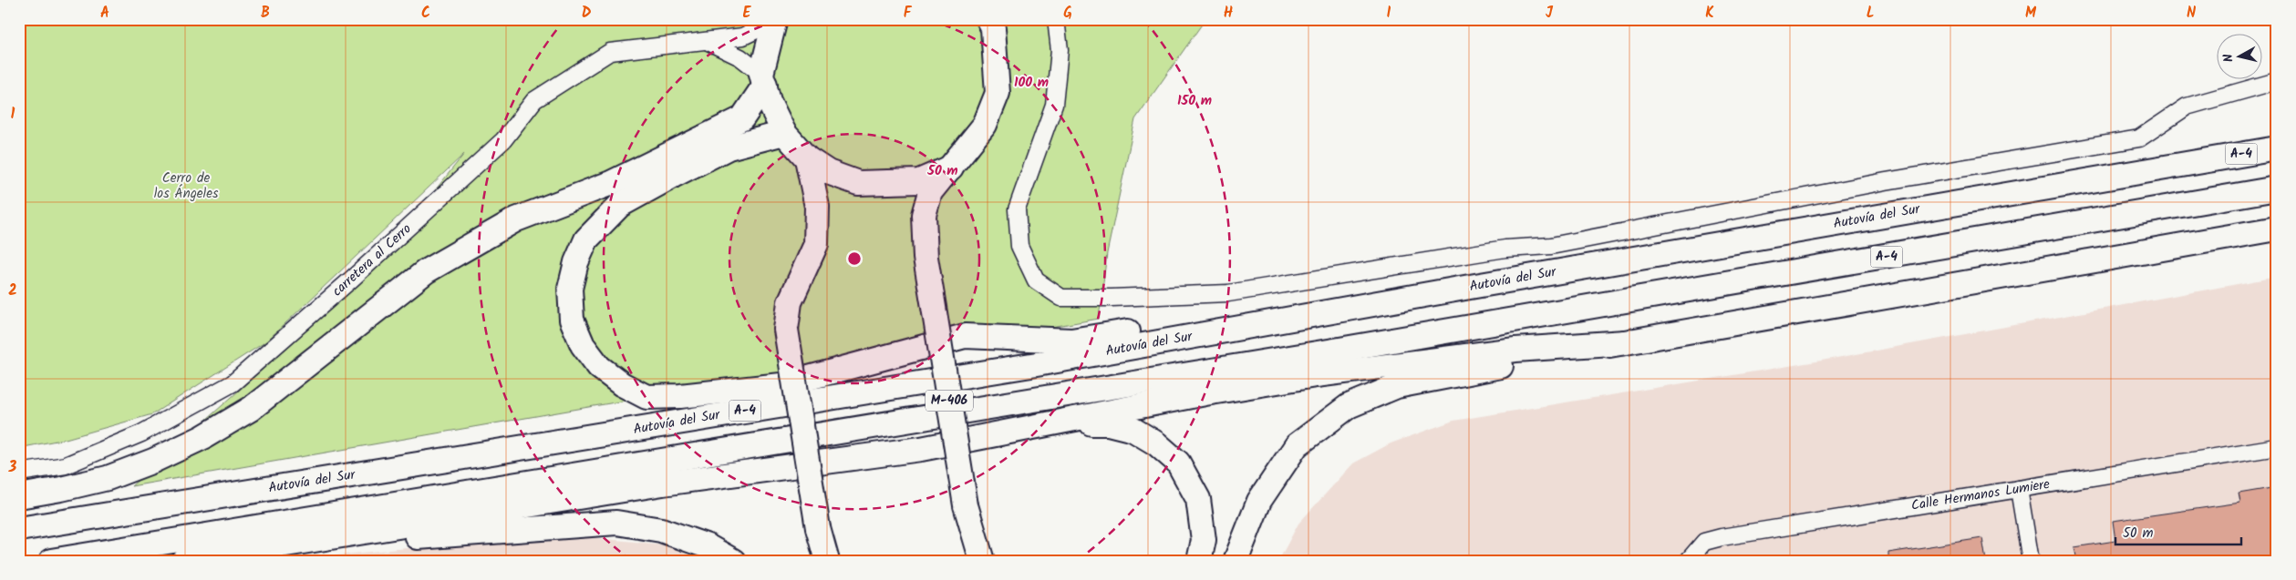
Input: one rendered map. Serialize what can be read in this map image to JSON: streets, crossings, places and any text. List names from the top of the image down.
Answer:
{
  "streets": {
    "highway": ["A-4", "Autovía del Sur", "M-406"],
    "street": ["carretera al Cerro", "Calle Hermanos Lumiere"]
  },
  "parks": ["Cerro de los Ángeles"],
  "scale_bar": "50 m",
  "north": "left",
  "grid": {
    "columns": [
      "A",
      "B",
      "C",
      "D",
      "E",
      "F",
      "G",
      "H",
      "I",
      "J",
      "K",
      "L",
      "M",
      "N"
    ],
    "rows": ["1", "2", "3"]
  },
  "rings": ["100 m", "150 m", "50 m"]
}
